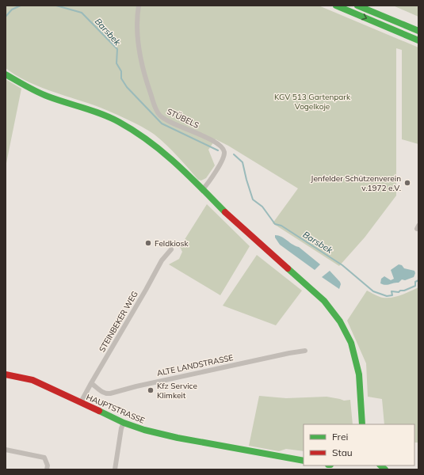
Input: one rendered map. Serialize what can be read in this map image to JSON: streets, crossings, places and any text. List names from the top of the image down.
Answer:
{
  "streets": {
    "main road": ["HAUPTSTRASSE"],
    "street": ["STÜBELS", "STEINBEKER WEG", "ALTE LANDSTRASSE"]
  },
  "crossings": [
    ["STEINBEKER WEG", "ALTE LANDSTRASSE"],
    ["STEINBEKER WEG", "HAUPTSTRASSE"]
  ],
  "water": ["Barsbek"],
  "parks": ["KGV 513 Gartenpark Vogelkoje"],
  "places": ["Jenfelder Schützenverein v.1972 e.V.", "Feldkiosk", "Kfz Service Klimkeit"],
  "legend": ["Frei", "Stau"]
}
